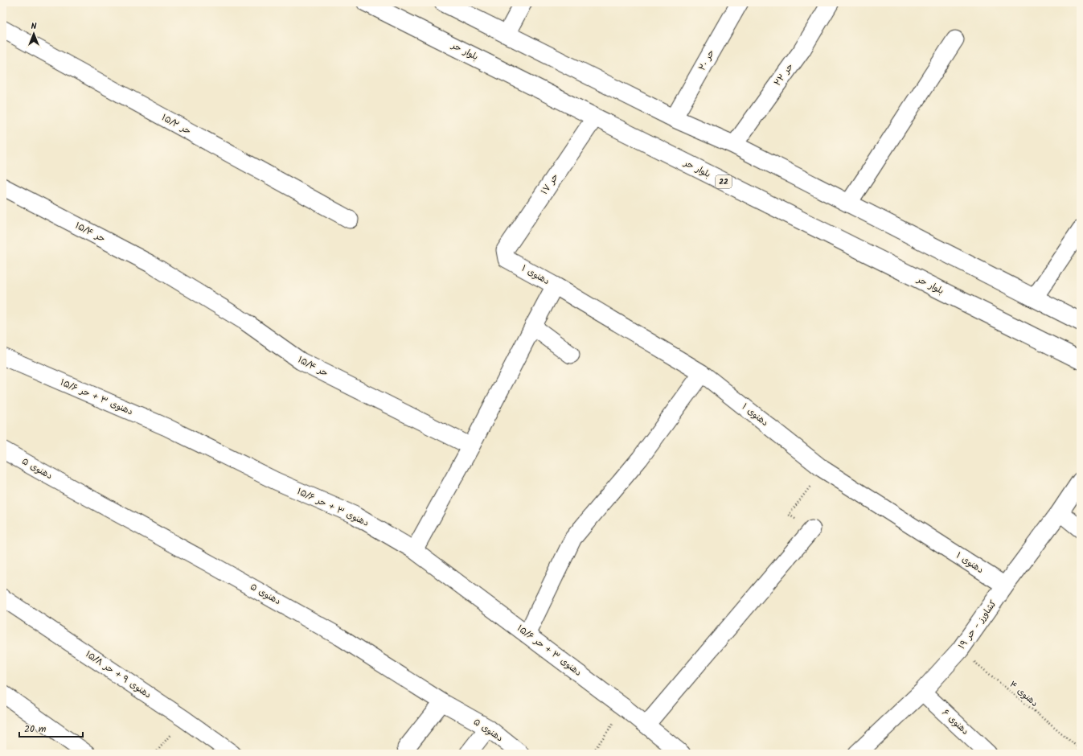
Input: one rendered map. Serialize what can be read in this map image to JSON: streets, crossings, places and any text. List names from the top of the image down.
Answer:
{
  "streets": {
    "main road": ["بلوار حر", "22", "کشاورز - حر ۱۹"],
    "street": [
      "حر ۲۰",
      "حر ۲۲",
      "حر ۱۵/۲",
      "حر ۱۷",
      "حر ۱۵/۴",
      "دهنوی ۱",
      "دهنوی ۳ + حر ۱۵/۶",
      "دهنوی ۵",
      "دهنوی ۹ + حر ۱۵/۸",
      "دهنوی ۶"
    ],
    "path": ["دهنوی ۴"]
  },
  "crossings": [
    ["بلوار حر", "حر ۱۷"],
    ["حر ۱۷", "دهنوی ۱"],
    ["دهنوی ۱", "کشاورز - حر ۱۹"],
    ["کشاورز - حر ۱۹", "دهنوی ۴"],
    ["کشاورز - حر ۱۹", "دهنوی ۶"]
  ],
  "scale_bar": "20 m",
  "north": "top"
}
